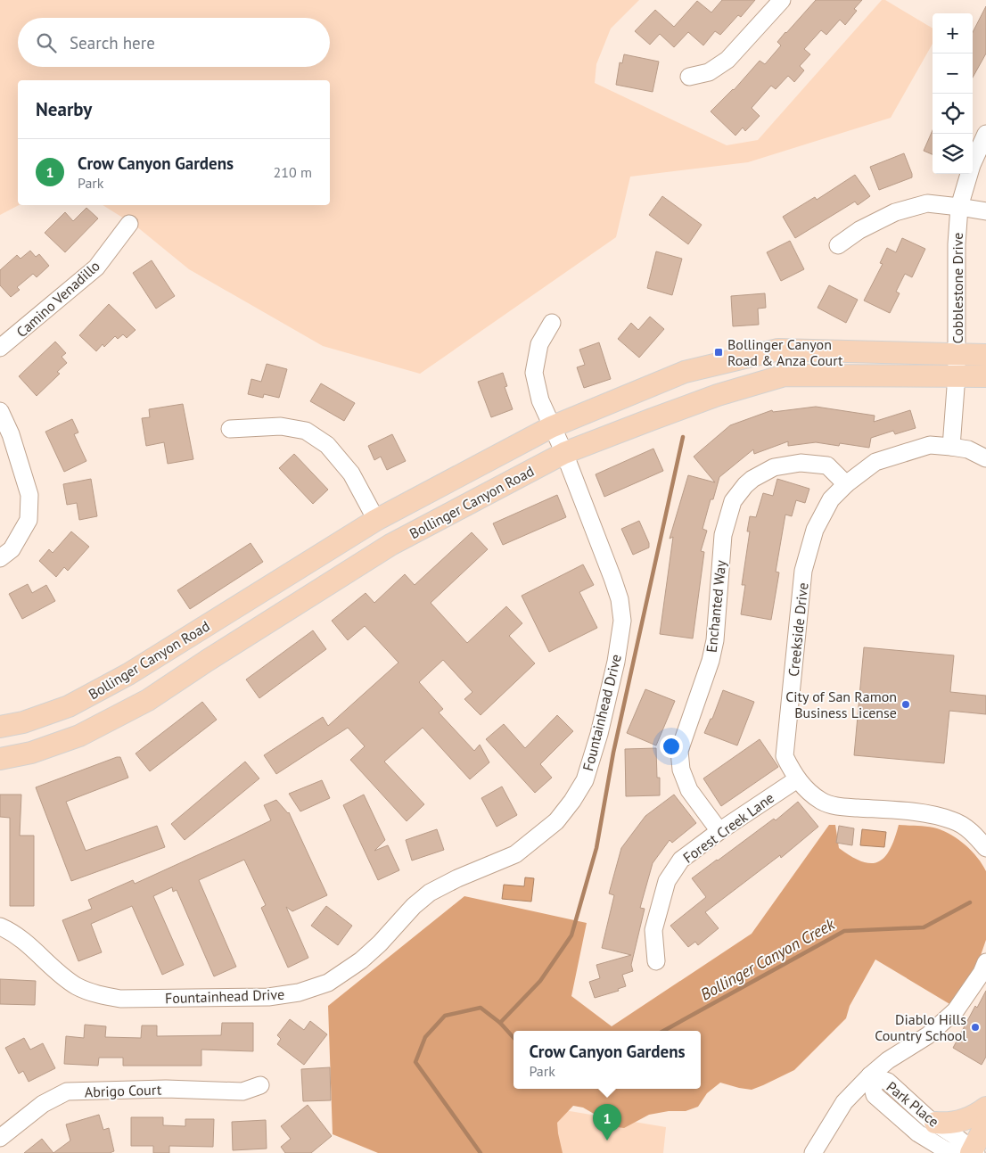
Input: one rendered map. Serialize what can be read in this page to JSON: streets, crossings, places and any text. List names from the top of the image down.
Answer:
{
  "streets": {
    "main road": ["Bollinger Canyon Road"],
    "street": [
      "Cobblestone Drive",
      "Camino Venadillo",
      "Enchanted Way",
      "Creekside Drive",
      "Fountainhead Drive",
      "Forest Creek Lane",
      "Abrigo Court",
      "Park Place"
    ]
  },
  "crossings": [
    ["Cobblestone Drive", "Bollinger Canyon Road"],
    ["Cobblestone Drive", "Creekside Drive"],
    ["Bollinger Canyon Road", "Fountainhead Drive"],
    ["Enchanted Way", "Creekside Drive"],
    ["Enchanted Way", "Forest Creek Lane"],
    ["Creekside Drive", "Forest Creek Lane"]
  ],
  "water": ["Bollinger Canyon Creek"],
  "places": {
    "transit": ["Bollinger Canyon Road & Anza Court"],
    "other": ["City of San Ramon Business License", "Diablo Hills Country School"]
  },
  "page": {
    "map_buttons": ["+", "−"],
    "search": "Search here",
    "heading": "Nearby",
    "list": [
      {
        "mark": "1",
        "name": "Crow Canyon Gardens",
        "note": "Park",
        "value": "210 m"
      }
    ],
    "popup": ["Crow Canyon Gardens", "Park"],
    "pins": "1"
  }
}
